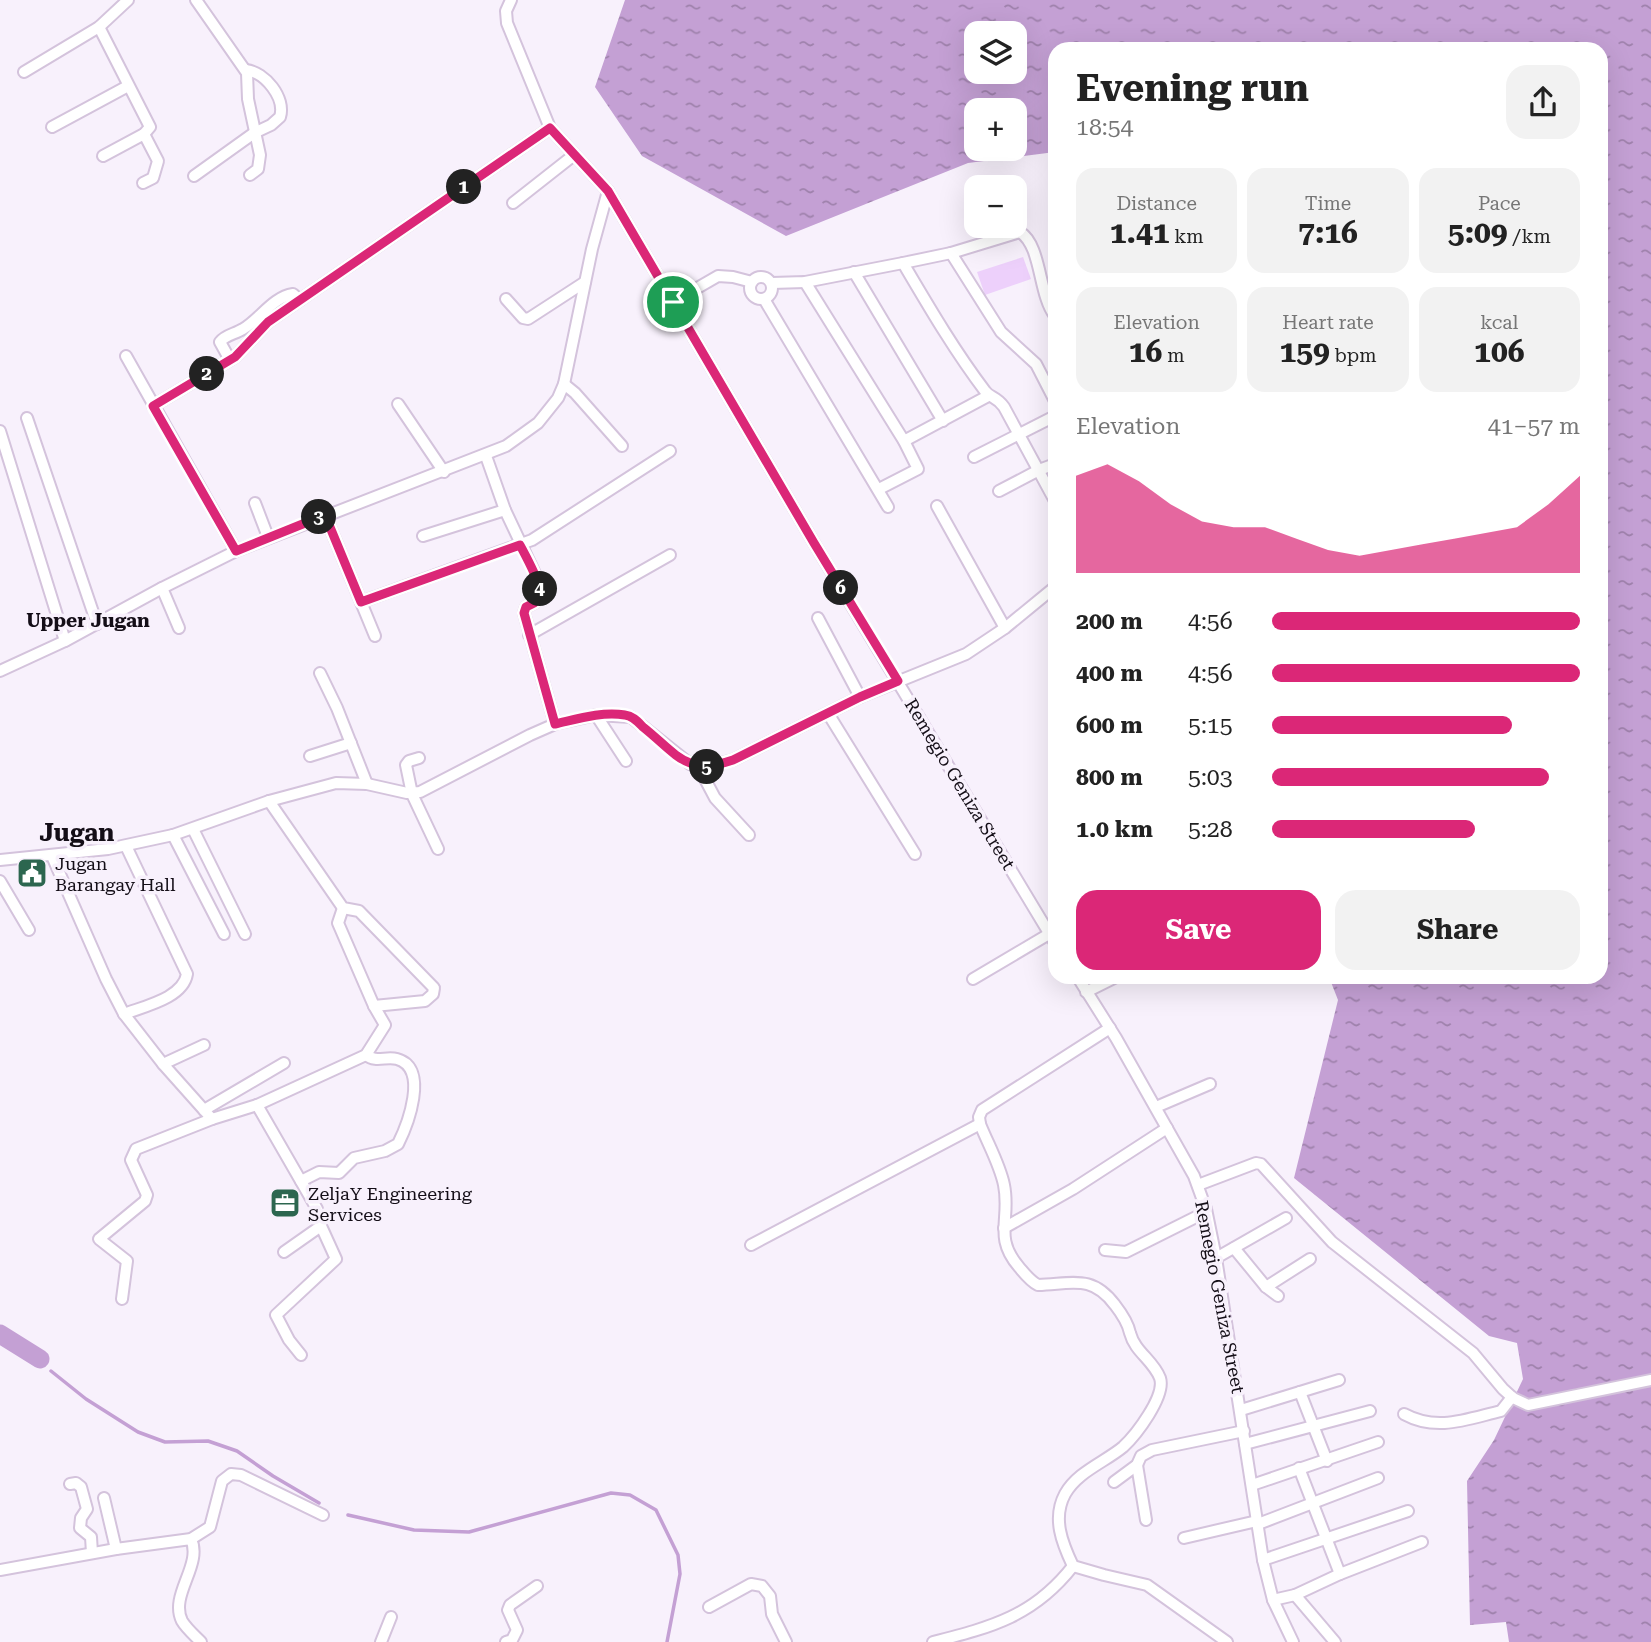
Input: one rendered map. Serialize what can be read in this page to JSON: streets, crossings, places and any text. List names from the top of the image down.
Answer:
{
  "streets": {
    "street": ["Remegio Geniza Street"]
  },
  "districts": ["Upper Jugan", "Jugan"],
  "places": {
    "public building": ["Jugan Barangay Hall"],
    "office": ["ZeljaY Engineering Services"]
  },
  "page": {
    "map_buttons": ["+", "−"],
    "heading": ["Evening run", "18:54"],
    "stats": [
      ["Distance", "1.41 km"],
      ["Time", "7:16"],
      ["Pace", "5:09 /km"],
      ["Elevation", "16 m"],
      ["Heart rate", "159 bpm"],
      ["kcal", "106"]
    ],
    "pins": [
      "1",
      "2",
      "3",
      "6",
      "4",
      "5"
    ],
    "chart": ["Elevation", "41–57 m"],
    "list": [
      {
        "name": "200 m",
        "note": "4:56"
      },
      {
        "name": "400 m",
        "note": "4:56"
      },
      {
        "name": "600 m",
        "note": "5:15"
      },
      {
        "name": "800 m",
        "note": "5:03"
      },
      {
        "name": "1.0 km",
        "note": "5:28"
      }
    ],
    "buttons": ["Save", "Share"]
  }
}
